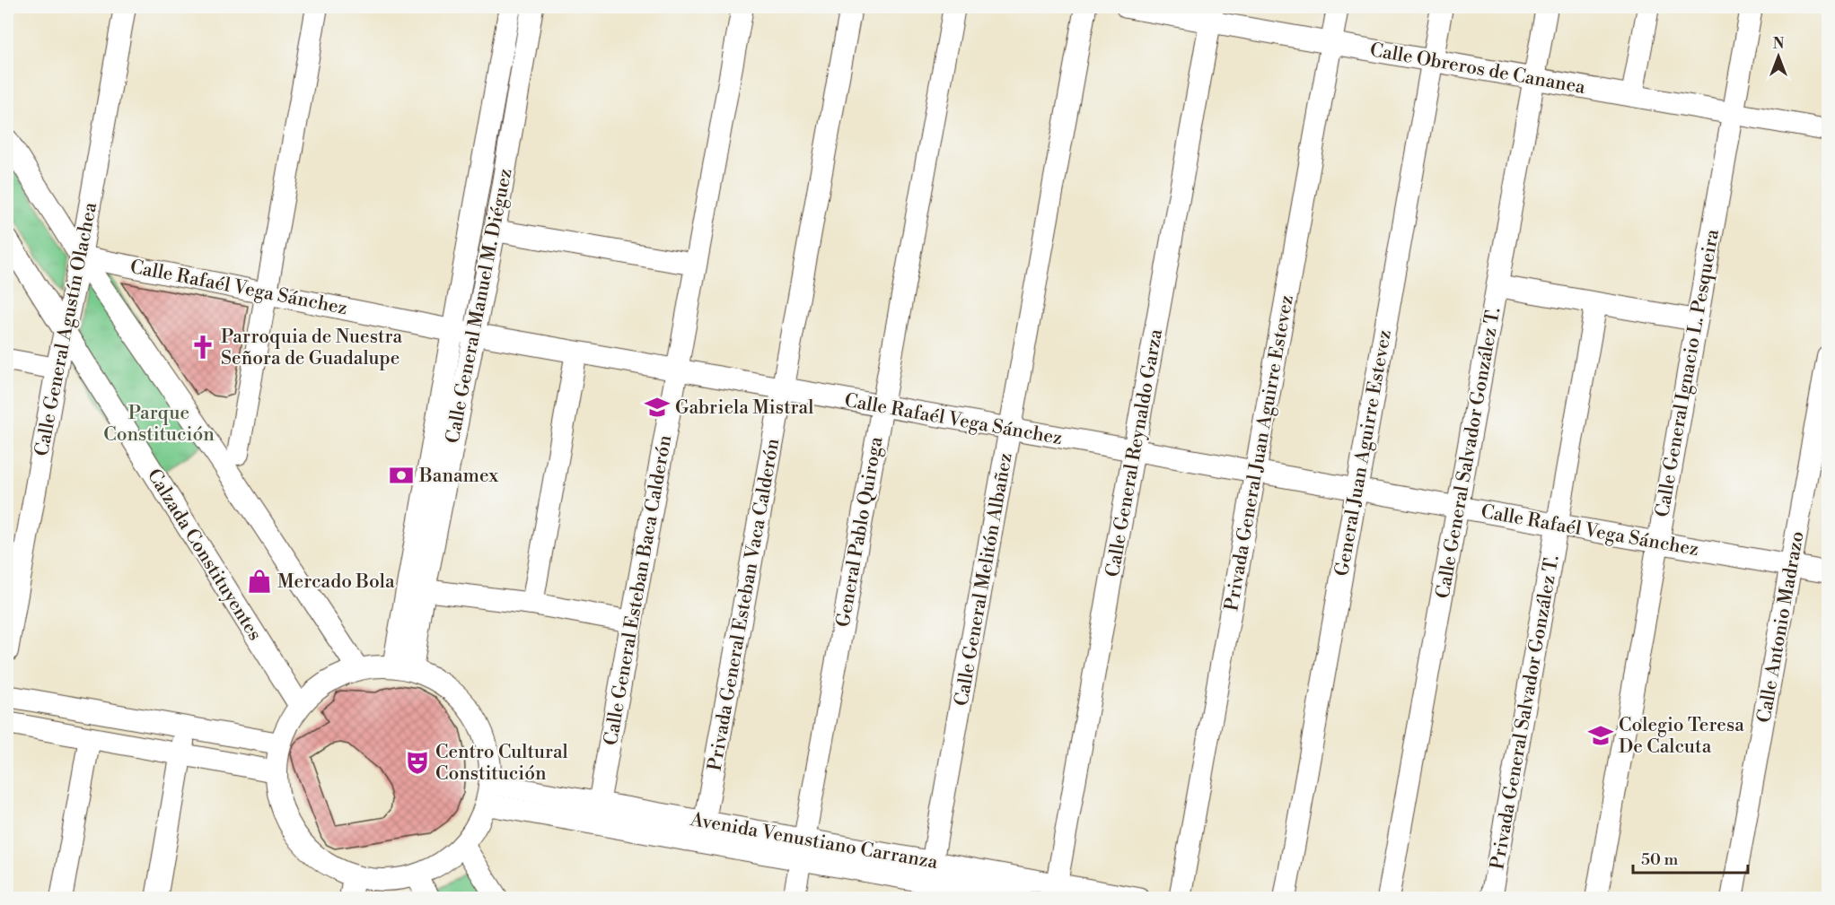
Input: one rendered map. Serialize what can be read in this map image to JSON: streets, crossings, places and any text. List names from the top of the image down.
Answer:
{
  "streets": {
    "street": [
      "Calle Obreros de Cananea",
      "Calle Rafaél Vega Sánchez",
      "Calle General Manuel M. Diéguez",
      "Calle General Agustín Olachea",
      "Calle General Ignacio L. Pesqueira",
      "Calle General Reynaldo Garza",
      "Privada General Juan Aguirre Estevez",
      "General Juan Aguirre Estevez",
      "Calle General Salvador González T.",
      "General Pablo Quiroga",
      "Calzada Constituyentes",
      "Calle General Melitón Albañez",
      "Calle General Esteban Baca Calderón",
      "Privada General Esteban Vaca Calderón",
      "Calle Antonio Madrazo",
      "Privada General Salvador González T.",
      "Avenida Venustiano Carranza"
    ]
  },
  "crossings": [
    ["Calle Obreros de Cananea", "Calle General Ignacio L. Pesqueira"],
    ["Calle Obreros de Cananea", "Calle General Reynaldo Garza"],
    ["Calle Obreros de Cananea", "Privada General Juan Aguirre Estevez"],
    ["Calle Obreros de Cananea", "General Juan Aguirre Estevez"],
    ["Calle Obreros de Cananea", "Calle General Salvador González T."],
    ["Calle Rafaél Vega Sánchez", "Calle General Manuel M. Diéguez"],
    ["Calle Rafaél Vega Sánchez", "Calle General Agustín Olachea"],
    ["Calle Rafaél Vega Sánchez", "Calle General Ignacio L. Pesqueira"],
    ["Calle Rafaél Vega Sánchez", "Calle General Reynaldo Garza"],
    ["Calle Rafaél Vega Sánchez", "Privada General Juan Aguirre Estevez"],
    ["Calle Rafaél Vega Sánchez", "General Juan Aguirre Estevez"],
    ["Calle Rafaél Vega Sánchez", "Calle General Salvador González T."],
    ["Calle Rafaél Vega Sánchez", "General Pablo Quiroga"],
    ["Calle Rafaél Vega Sánchez", "Calle General Melitón Albañez"],
    ["Calle Rafaél Vega Sánchez", "Calle General Esteban Baca Calderón"],
    ["Calle Rafaél Vega Sánchez", "Privada General Esteban Vaca Calderón"],
    ["Calle Rafaél Vega Sánchez", "Calle Antonio Madrazo"],
    ["Calle Rafaél Vega Sánchez", "Privada General Salvador González T."],
    ["Calle General Agustín Olachea", "Calzada Constituyentes"],
    ["Calle General Reynaldo Garza", "Avenida Venustiano Carranza"],
    ["General Pablo Quiroga", "Avenida Venustiano Carranza"],
    ["Calle General Melitón Albañez", "Avenida Venustiano Carranza"],
    ["Calle General Esteban Baca Calderón", "Avenida Venustiano Carranza"],
    ["Privada General Esteban Vaca Calderón", "Avenida Venustiano Carranza"]
  ],
  "parks": ["Parque Constitución"],
  "places": {
    "church": ["Parroquia de Nuestra Señora de Guadalupe"],
    "school or university": ["Gabriela Mistral", "Colegio Teresa De Calcuta"],
    "bank": ["Banamex"],
    "shop": ["Mercado Bola"],
    "theatre": ["Centro Cultural Constitución"]
  },
  "scale_bar": "50 m",
  "north": "top"
}
